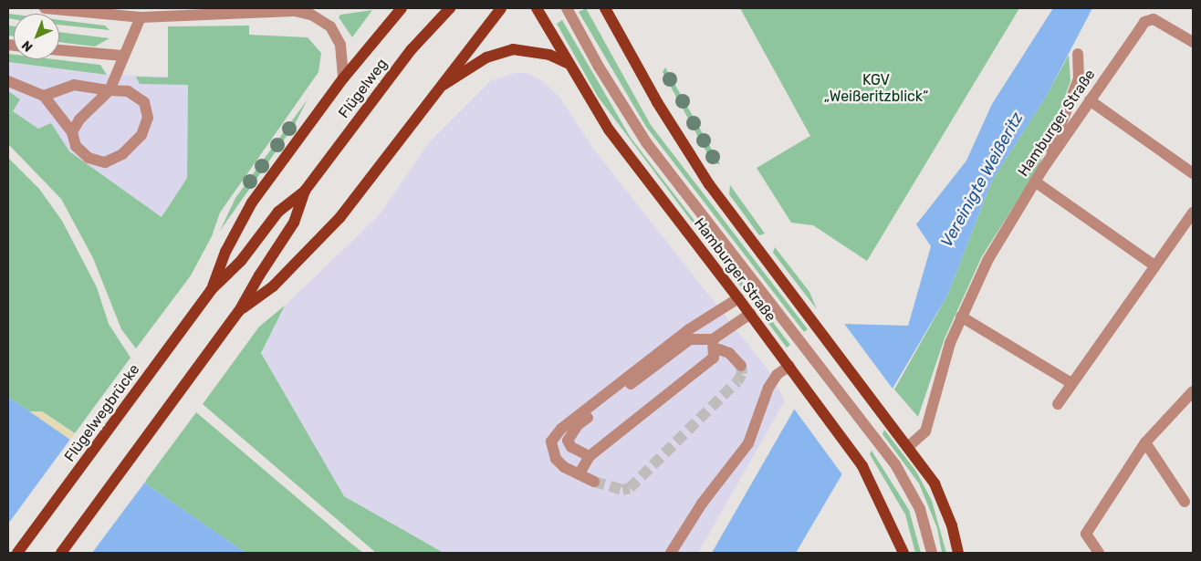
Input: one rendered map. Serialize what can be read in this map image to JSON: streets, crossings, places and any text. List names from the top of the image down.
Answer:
{
  "streets": {
    "main road": ["Flügelweg", "Hamburger Straße", "Flügelwegbrücke"]
  },
  "crossings": [
    ["Flügelweg", "Flügelwegbrücke"]
  ],
  "water": ["Vereinigte Weißeritz"],
  "parks": ["KGV „Weißeritzblick“"],
  "north": "bottom left"
}
